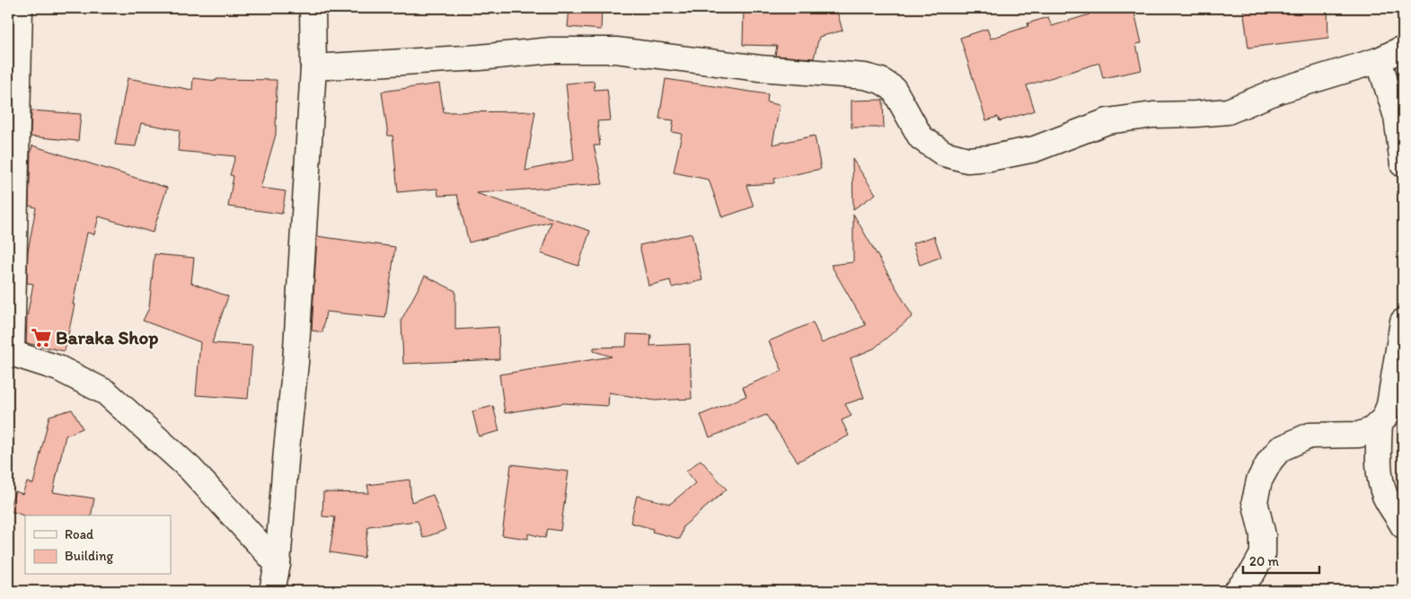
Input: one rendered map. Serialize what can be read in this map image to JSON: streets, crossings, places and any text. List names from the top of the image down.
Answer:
{
  "places": {
    "supermarket": ["Baraka Shop"]
  },
  "legend": ["Road", "Building"],
  "scale_bar": "20 m"
}
